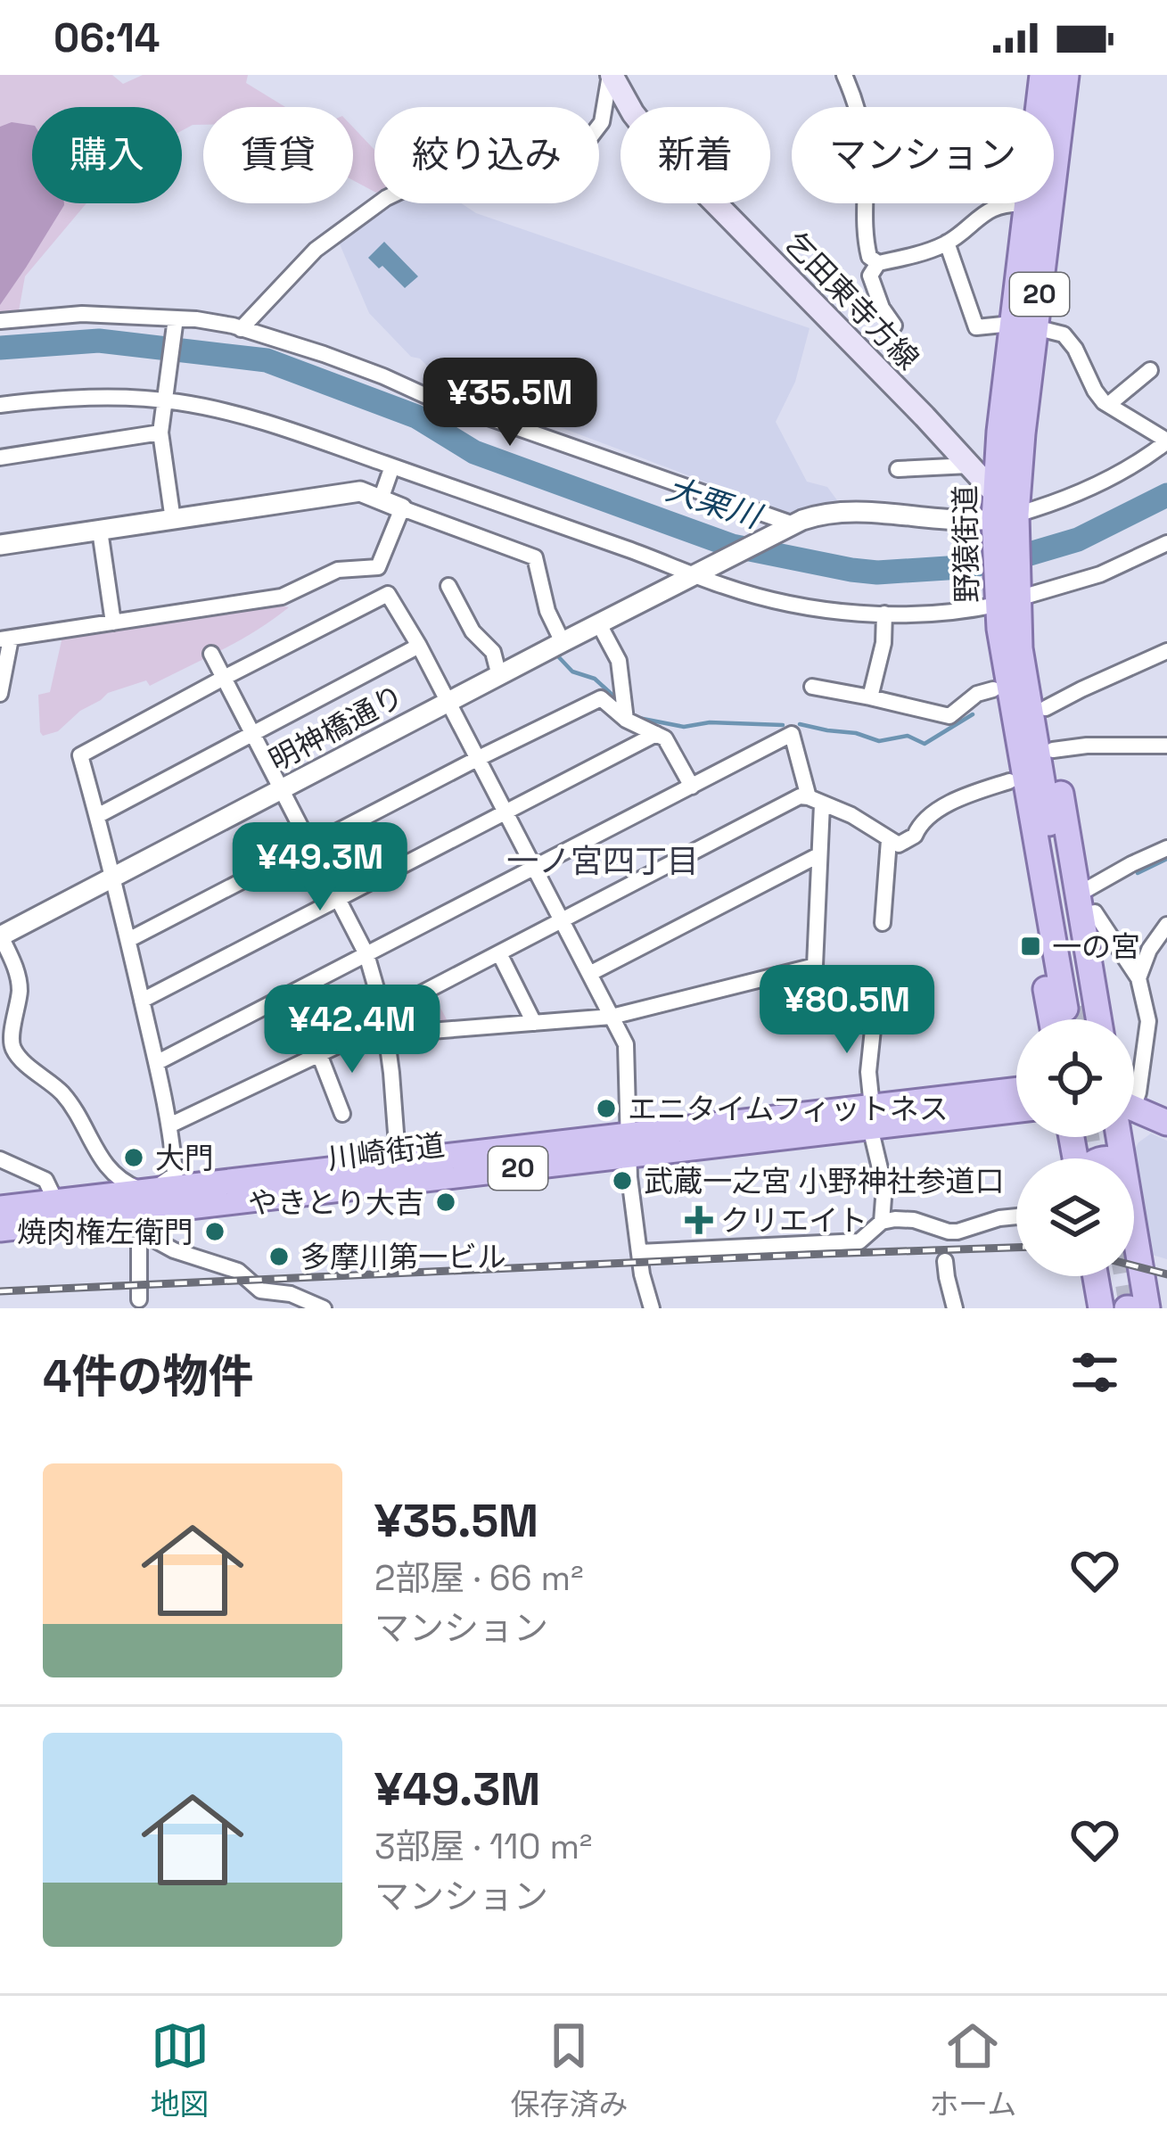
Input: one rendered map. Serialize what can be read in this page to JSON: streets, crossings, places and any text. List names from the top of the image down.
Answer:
{
  "streets": {
    "main road": [
      "20",
      "乞田東寺方線",
      "野猿街道",
      "川崎街道"
    ],
    "street": ["明神橋通り"]
  },
  "crossings": [
    ["20", "野猿街道"],
    ["乞田東寺方線", "野猿街道"],
    ["乞田東寺方線", "明神橋通り"],
    ["野猿街道", "明神橋通り"]
  ],
  "districts": ["一ノ宮四丁目"],
  "water": ["大栗川"],
  "places": {
    "transit": ["一の宮"],
    "other": [
      "エニタイムフィットネス",
      "大門",
      "武蔵一之宮 小野神社参道口",
      "やきとり大吉",
      "焼肉権左衛門",
      "多摩川第一ビル"
    ],
    "health": ["クリエイト"]
  },
  "page": {
    "status": "06:14",
    "chip": [
      "購入",
      "賃貸",
      "絞り込み",
      "新着",
      "マンション"
    ],
    "price": [
      "¥35.5M",
      "¥49.3M",
      "¥80.5M",
      "¥42.4M"
    ],
    "heading": "4件の物件",
    "list": [
      {
        "name": "¥35.5M",
        "note": "2部屋 · 66 m² · マンション"
      },
      {
        "name": "¥49.3M",
        "note": "3部屋 · 110 m² · マンション"
      }
    ],
    "tabs": ["地図", "保存済み", "ホーム"]
  }
}
